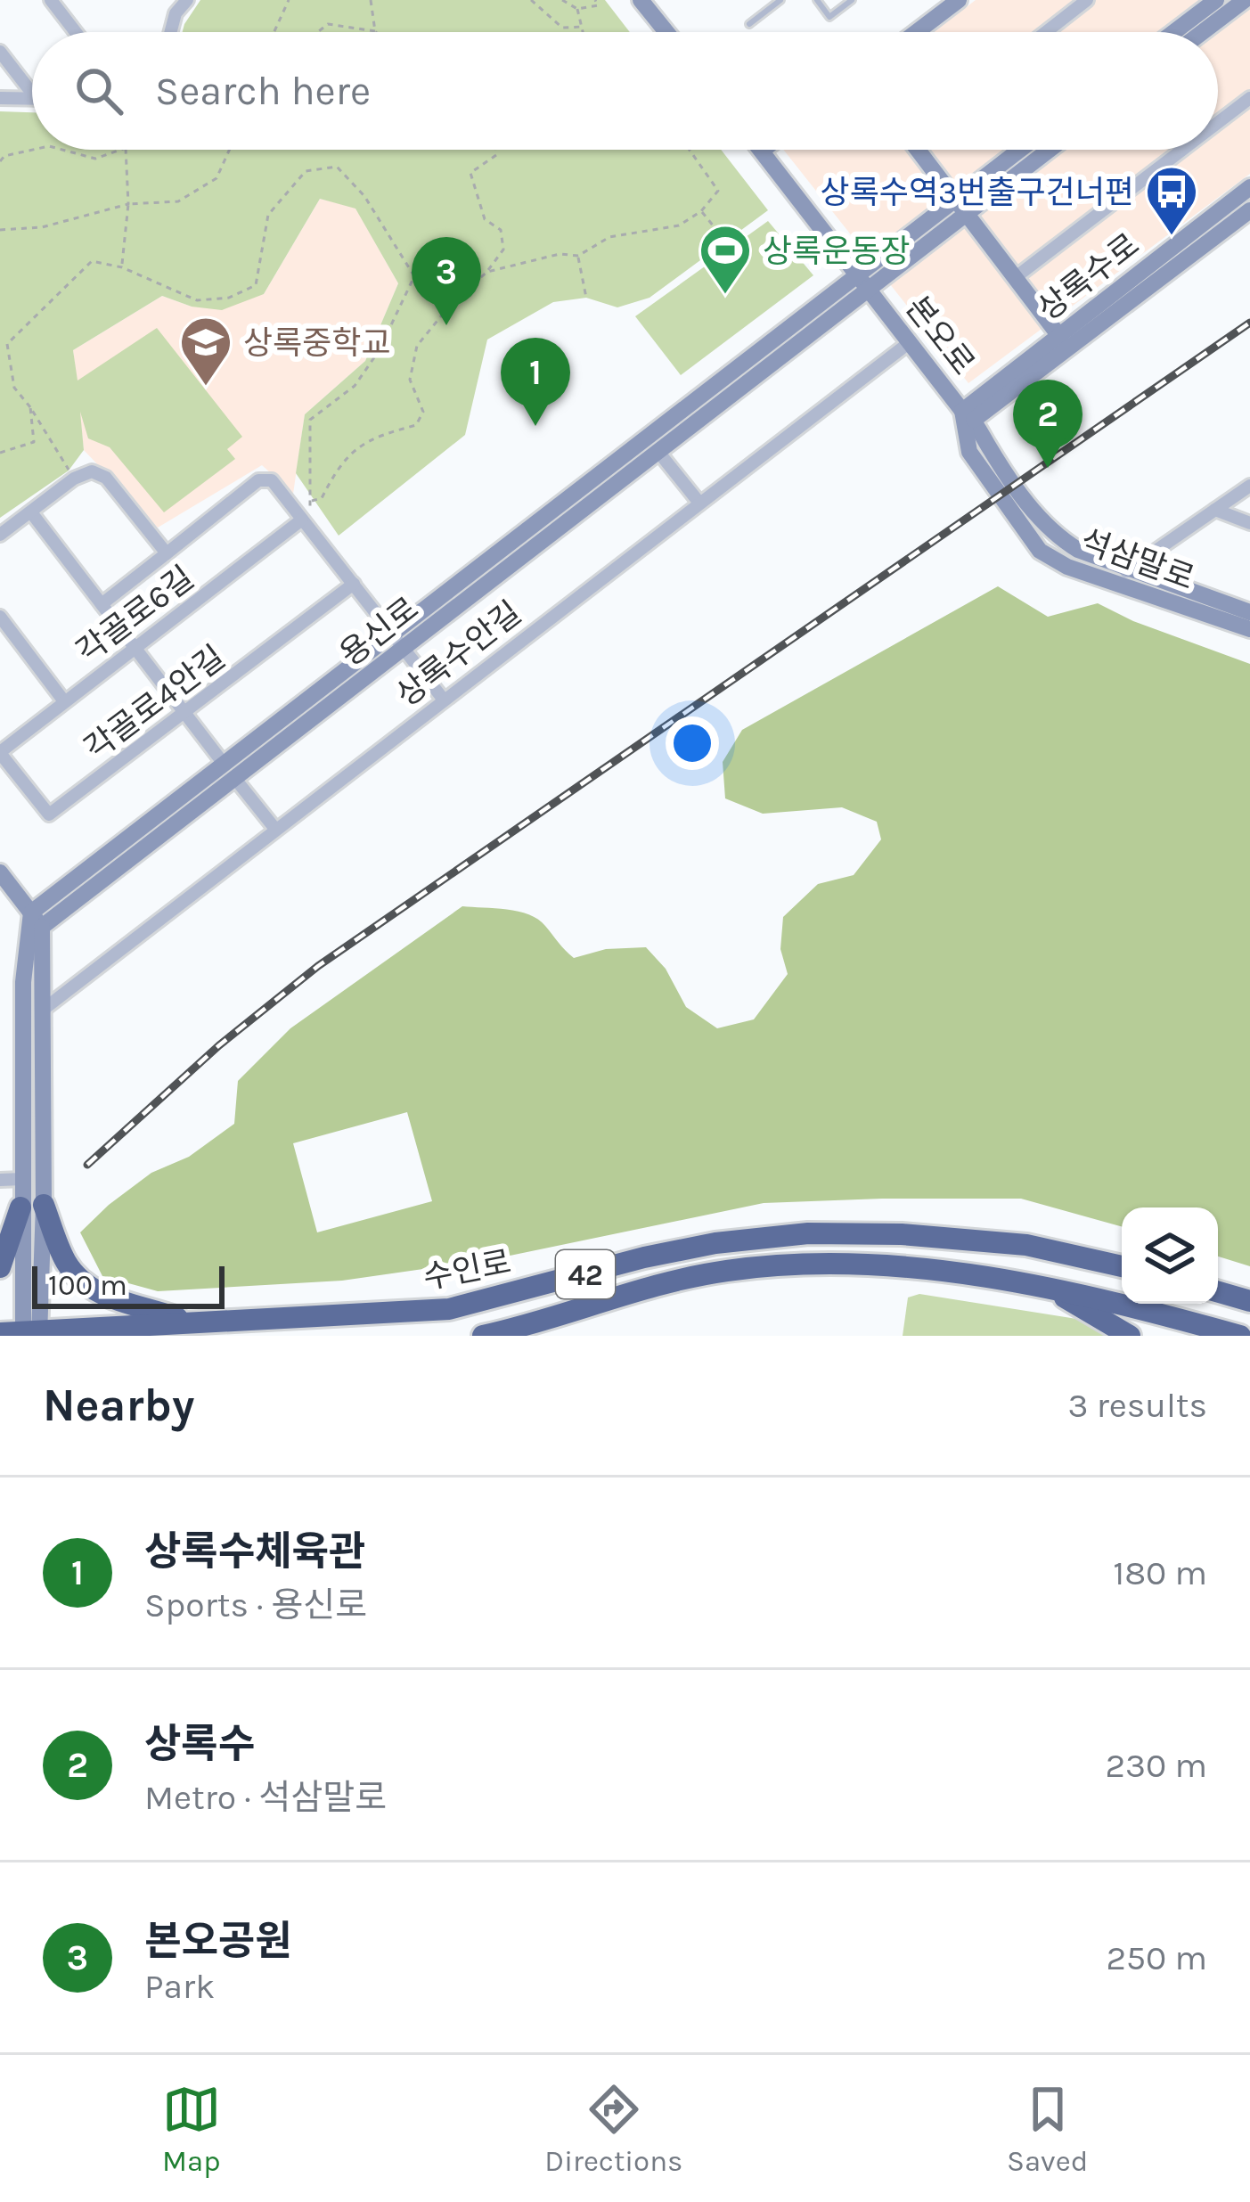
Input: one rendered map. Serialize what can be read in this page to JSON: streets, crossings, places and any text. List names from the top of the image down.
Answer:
{
  "streets": {
    "highway": ["수인로", "42"],
    "main road": [
      "상록수로",
      "본오로",
      "석삼말로",
      "용신로"
    ],
    "street": ["각골로6길", "상록수안길", "각골로4안길"]
  },
  "crossings": [
    ["상록수로", "본오로"],
    ["상록수로", "석삼말로"],
    ["본오로", "석삼말로"],
    ["본오로", "용신로"],
    ["본오로", "상록수안길"],
    ["각골로6길", "각골로4안길"]
  ],
  "places": {
    "bus stop": ["상록수역3번출구건너편"],
    "sports": ["상록운동장"],
    "school or university": ["상록중학교"]
  },
  "scale_bar": "100 m",
  "page": {
    "search": "Search here",
    "pins": ["3", "1", "2"],
    "scale": "100 m",
    "heading": ["Nearby", "3 results"],
    "list": [
      {
        "mark": "1",
        "name": "상록수체육관",
        "note": "Sports · 용신로",
        "value": "180 m"
      },
      {
        "mark": "2",
        "name": "상록수",
        "note": "Metro · 석삼말로",
        "value": "230 m"
      },
      {
        "mark": "3",
        "name": "본오공원",
        "note": "Park",
        "value": "250 m"
      }
    ],
    "nav": ["Map", "Directions", "Saved"]
  }
}
